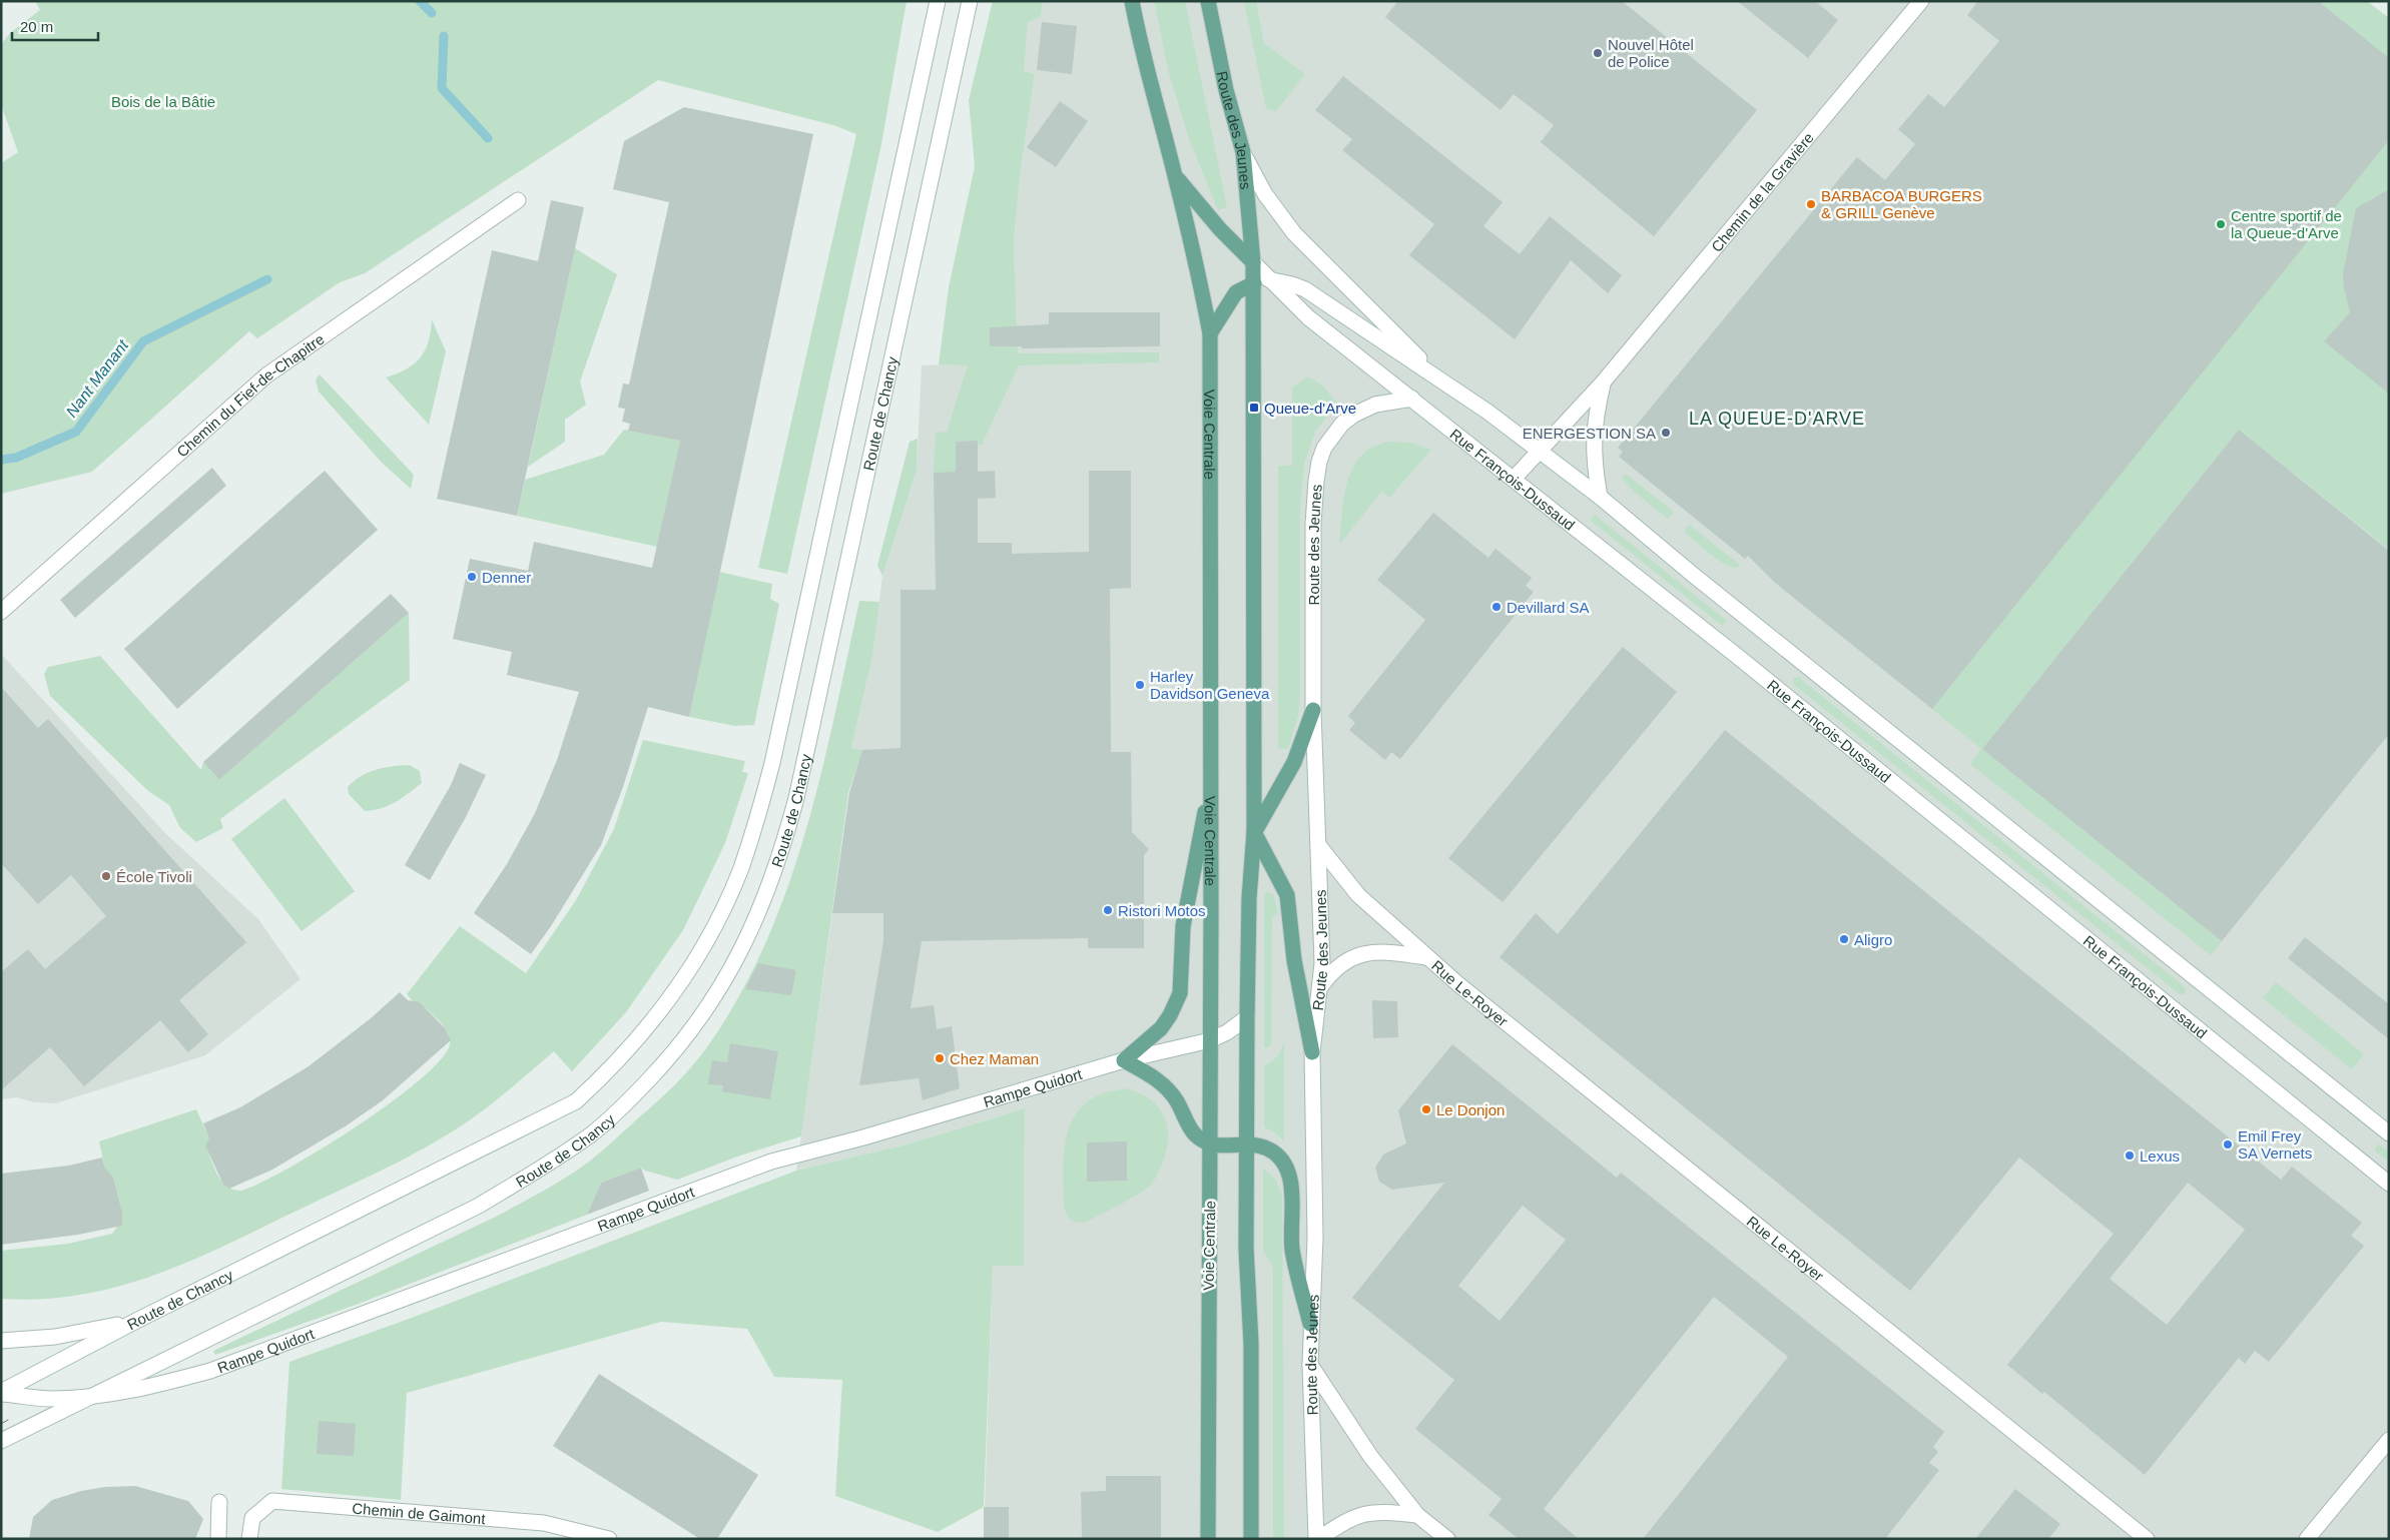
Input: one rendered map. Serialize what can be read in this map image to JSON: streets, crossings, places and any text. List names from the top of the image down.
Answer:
{
  "streets": {
    "main road": [
      "Route des Jeunes",
      "Chemin de la Gravière",
      "Chemin du Fief-de-Chapitre",
      "Route de Chancy",
      "Voie Centrale",
      "Rue François-Dussaud",
      "Rue Le-Royer",
      "Rampe Quidort",
      "Chemin de Gaimont"
    ]
  },
  "crossings": [
    ["Route des Jeunes", "Rue François-Dussaud"],
    ["Route des Jeunes", "Rue Le-Royer"],
    ["Chemin de la Gravière", "Rue François-Dussaud"],
    ["Route de Chancy", "Rampe Quidort"],
    ["Voie Centrale", "Rampe Quidort"]
  ],
  "districts": ["LA QUEUE-D'ARVE"],
  "water": ["Nant Manant"],
  "parks": ["Bois de la Bâtie"],
  "places": {
    "other": [
      "Nouvel Hôtel de Police",
      "BARBACOA BURGERS & GRILL Genève",
      "Centre sportif de la Queue-d'Arve",
      "ENERGESTION SA",
      "Denner",
      "Devillard SA",
      "Harley Davidson Geneva",
      "École Tivoli",
      "Ristori Motos",
      "Aligro",
      "Chez Maman",
      "Le Donjon",
      "Emil Frey SA Vernets",
      "Lexus"
    ],
    "transit": ["Queue-d'Arve"]
  },
  "scale_bar": "20 m"
}
